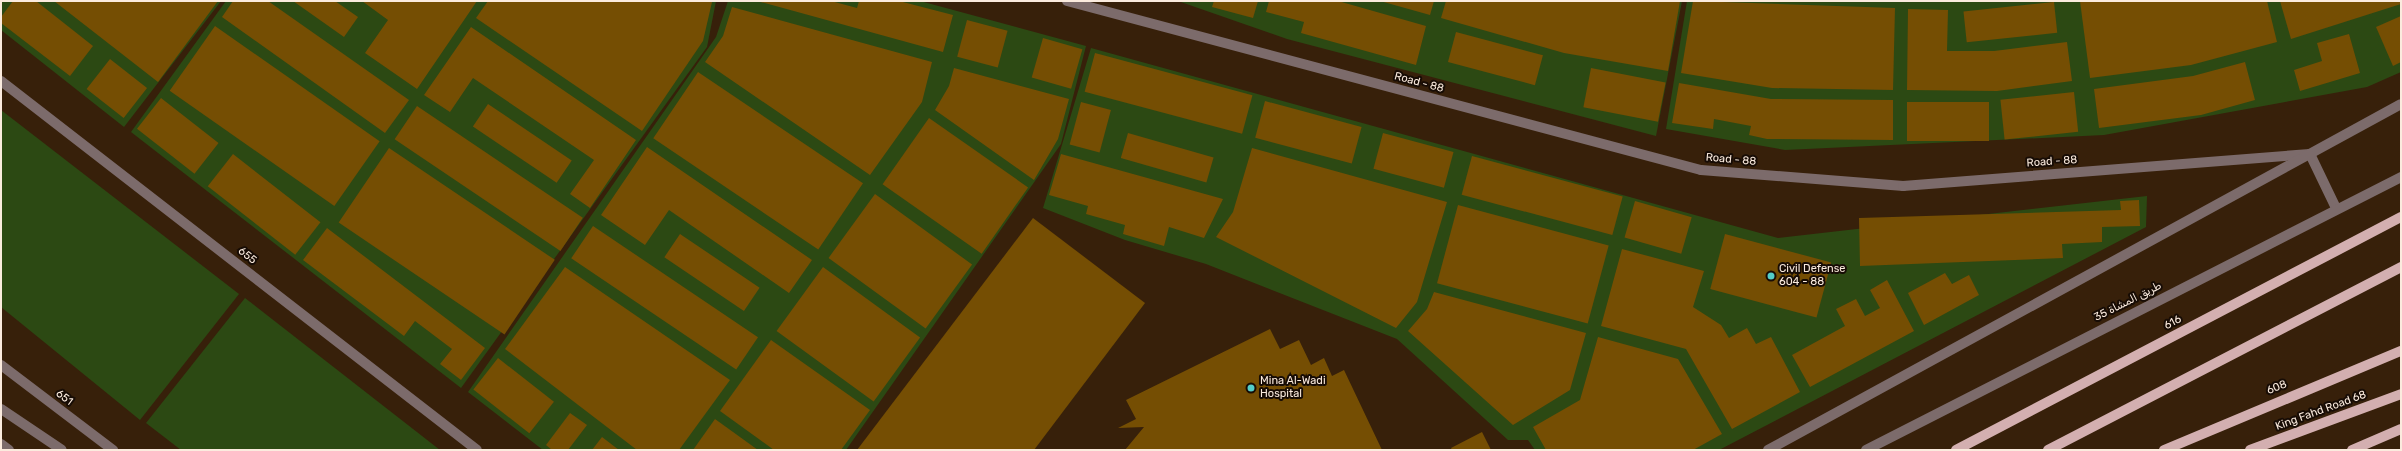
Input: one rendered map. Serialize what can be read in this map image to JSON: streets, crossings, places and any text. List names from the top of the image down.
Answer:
{
  "streets": {
    "main road": ["616", "608", "King Fahd Road 68"],
    "street": [
      "Road - 88",
      "655",
      "طريق المشاة 35",
      "651"
    ]
  },
  "places": ["Civil Defense 604 - 88", "Mina Al-Wadi Hospital"]
}
